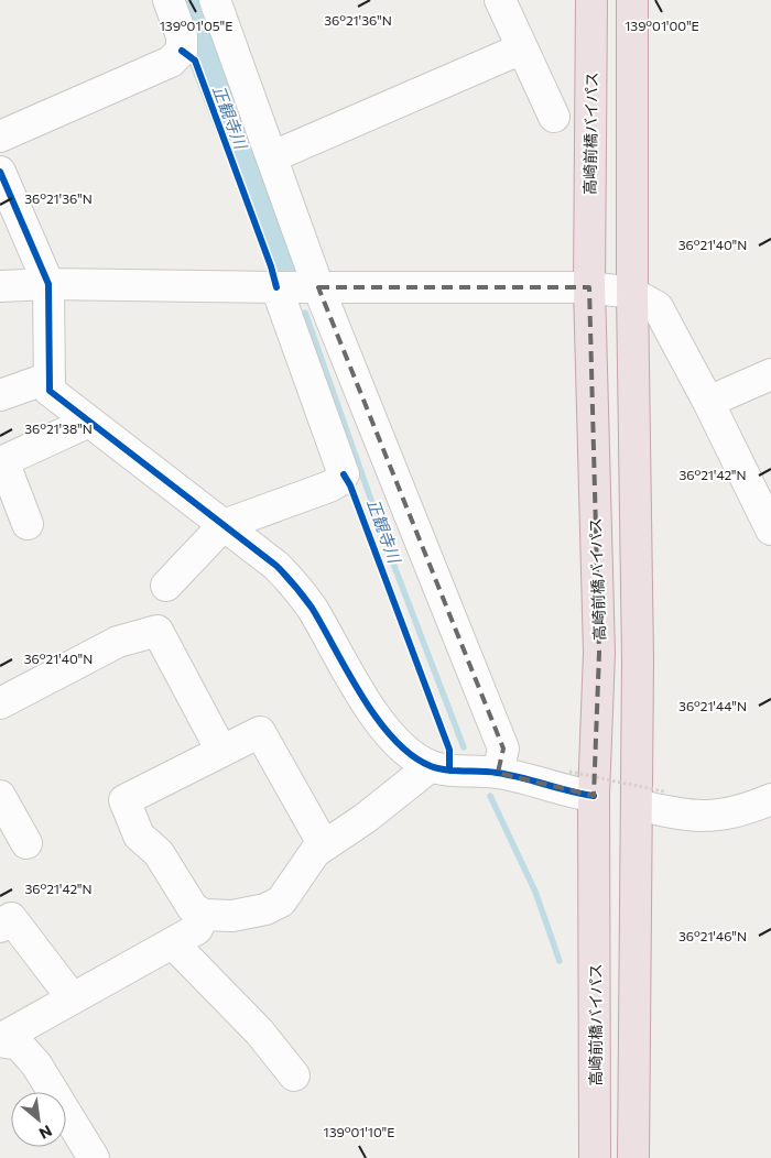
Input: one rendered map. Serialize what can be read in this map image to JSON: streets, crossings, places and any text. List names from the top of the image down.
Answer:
{
  "streets": {
    "highway": ["高崎前橋バイパス"]
  },
  "water": ["正観寺川"],
  "north": "bottom right",
  "coordinates": [
    "36°21'36\"N",
    "139°01'05\"E",
    "139°01'00\"E",
    "36°21'40\"N",
    "36°21'38\"N",
    "36°21'42\"N",
    "36°21'44\"N",
    "36°21'46\"N",
    "139°01'10\"E"
  ]
}
